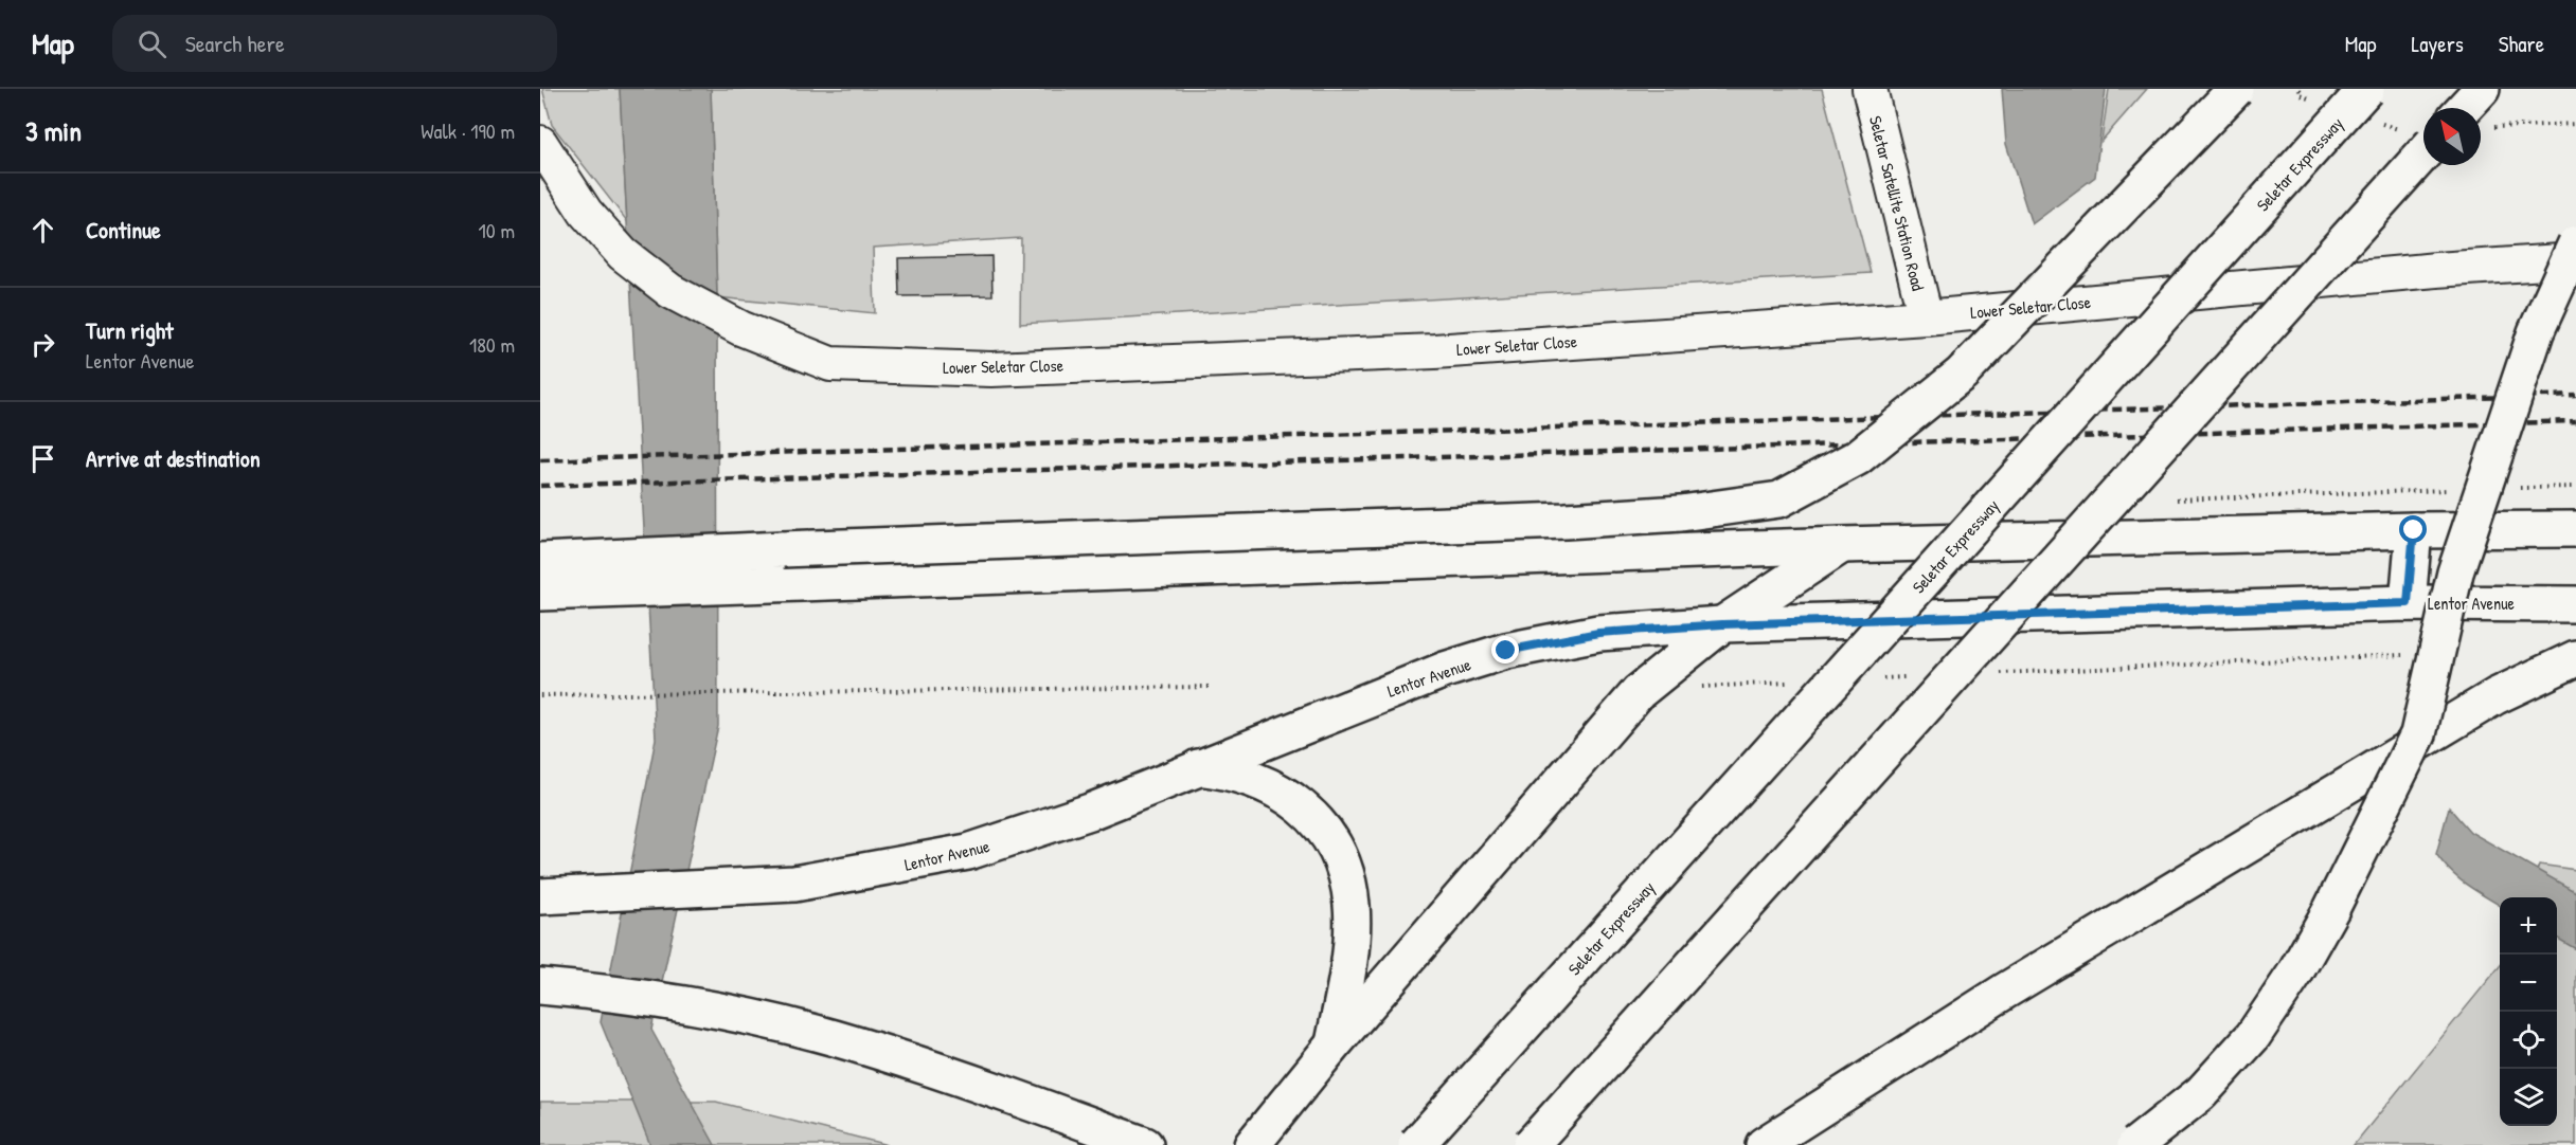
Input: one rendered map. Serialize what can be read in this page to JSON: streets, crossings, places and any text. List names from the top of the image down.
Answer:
{
  "streets": {
    "main road": ["Seletar Expressway", "Lentor Avenue"],
    "lane": ["Seletar Satellite Station Road", "Lower Seletar Close"]
  },
  "crossings": [
    ["Seletar Satellite Station Road", "Lower Seletar Close"]
  ],
  "north": "top left",
  "page": {
    "header": "Map",
    "search": "Search here",
    "nav": ["Map", "Layers", "Share"],
    "heading": ["3 min", "Walk · 190 m"],
    "list": [
      ["Continue", "10 m"],
      ["Turn right", "Lentor Avenue", "180 m"],
      "Arrive at destination"
    ],
    "map_buttons": ["+", "−"]
  }
}
